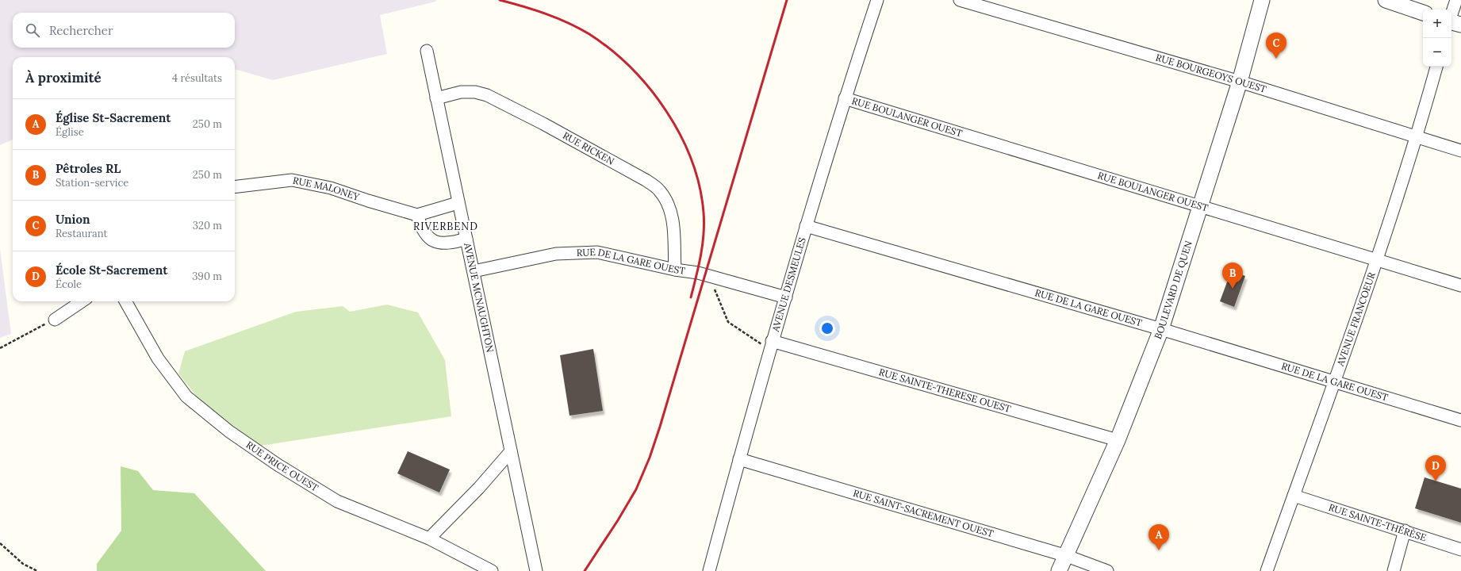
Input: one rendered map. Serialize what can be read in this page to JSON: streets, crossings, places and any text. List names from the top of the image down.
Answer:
{
  "streets": {
    "street": [
      "RUE BOURGEOYS OUEST",
      "RUE BOULANGER OUEST",
      "RUE RICKEN",
      "RUE MALONEY",
      "RUE DE LA GARE OUEST",
      "AVENUE DESMEULES",
      "BOULEVARD DE QUEN",
      "AVENUE MCNAUGHTON",
      "AVENUE FRANCOEUR",
      "RUE SAINTE-THERESE OUEST",
      "RUE PRICE OUEST",
      "RUE SAINT-SACREMENT OUEST",
      "RUE SAINTE-THÉRÈSE"
    ]
  },
  "crossings": [
    ["RUE BOURGEOYS OUEST", "BOULEVARD DE QUEN"],
    ["RUE BOURGEOYS OUEST", "AVENUE FRANCOEUR"],
    ["RUE BOULANGER OUEST", "AVENUE DESMEULES"],
    ["RUE BOULANGER OUEST", "BOULEVARD DE QUEN"],
    ["RUE BOULANGER OUEST", "AVENUE FRANCOEUR"],
    ["RUE RICKEN", "RUE DE LA GARE OUEST"],
    ["RUE RICKEN", "AVENUE MCNAUGHTON"],
    ["RUE DE LA GARE OUEST", "AVENUE DESMEULES"],
    ["RUE DE LA GARE OUEST", "BOULEVARD DE QUEN"],
    ["RUE DE LA GARE OUEST", "AVENUE MCNAUGHTON"],
    ["RUE DE LA GARE OUEST", "AVENUE FRANCOEUR"],
    ["AVENUE DESMEULES", "RUE SAINTE-THERESE OUEST"],
    ["AVENUE DESMEULES", "RUE SAINT-SACREMENT OUEST"],
    ["BOULEVARD DE QUEN", "RUE SAINTE-THERESE OUEST"],
    ["BOULEVARD DE QUEN", "RUE SAINT-SACREMENT OUEST"],
    ["AVENUE FRANCOEUR", "RUE SAINTE-THÉRÈSE"]
  ],
  "districts": ["RIVERBEND"],
  "page": {
    "map_buttons": ["+", "−"],
    "search": "Rechercher",
    "pins": [
      "C",
      "B",
      "D",
      "A"
    ],
    "heading": ["À proximité", "4 résultats"],
    "list": [
      {
        "mark": "A",
        "name": "Église St-Sacrement",
        "note": "Église",
        "value": "250 m"
      },
      {
        "mark": "B",
        "name": "Pêtroles RL",
        "note": "Station-service",
        "value": "250 m"
      },
      {
        "mark": "C",
        "name": "Union",
        "note": "Restaurant",
        "value": "320 m"
      },
      {
        "mark": "D",
        "name": "École St-Sacrement",
        "note": "École",
        "value": "390 m"
      }
    ]
  }
}
